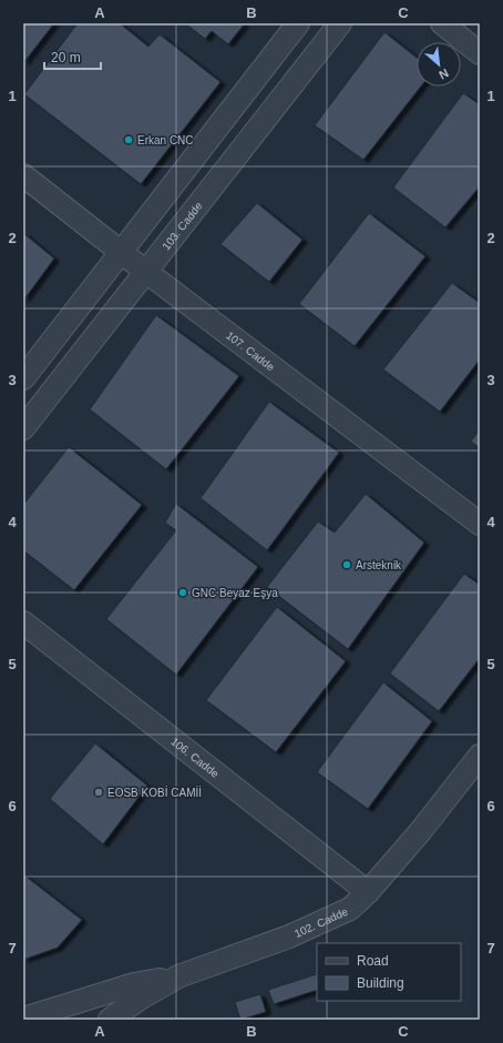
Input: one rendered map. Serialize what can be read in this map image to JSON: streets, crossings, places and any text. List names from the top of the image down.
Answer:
{
  "streets": {
    "street": [
      "103. Cadde",
      "107. Cadde",
      "106. Cadde",
      "102. Cadde"
    ]
  },
  "crossings": [
    ["103. Cadde", "107. Cadde"],
    ["106. Cadde", "102. Cadde"]
  ],
  "places": [
    "Erkan CNC",
    "Arsteknik",
    "GNC Beyaz Eşya",
    "EOSB KOBİ CAMİİ"
  ],
  "legend": ["Road", "Building"],
  "scale_bar": "20 m",
  "north": "bottom right",
  "grid": {
    "columns": ["A", "B", "C"],
    "rows": [
      "1",
      "2",
      "3",
      "4",
      "5",
      "6",
      "7"
    ]
  }
}
